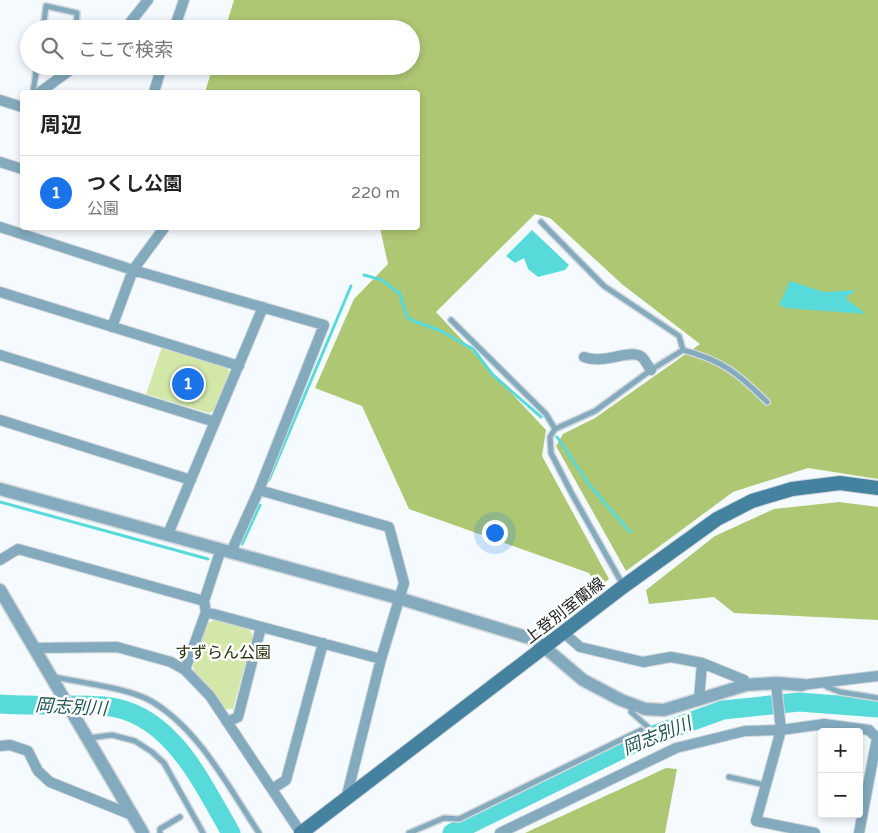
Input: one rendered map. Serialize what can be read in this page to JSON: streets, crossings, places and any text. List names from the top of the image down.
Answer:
{
  "streets": {
    "main road": ["上登別室蘭線"]
  },
  "water": ["岡志別川"],
  "parks": ["すずらん公園"],
  "page": {
    "search": "ここで検索",
    "heading": "周辺",
    "list": [
      {
        "mark": "1",
        "name": "つくし公園",
        "note": "公園",
        "value": "220 m"
      }
    ],
    "pins": "1",
    "map_buttons": ["+", "−"]
  }
}
